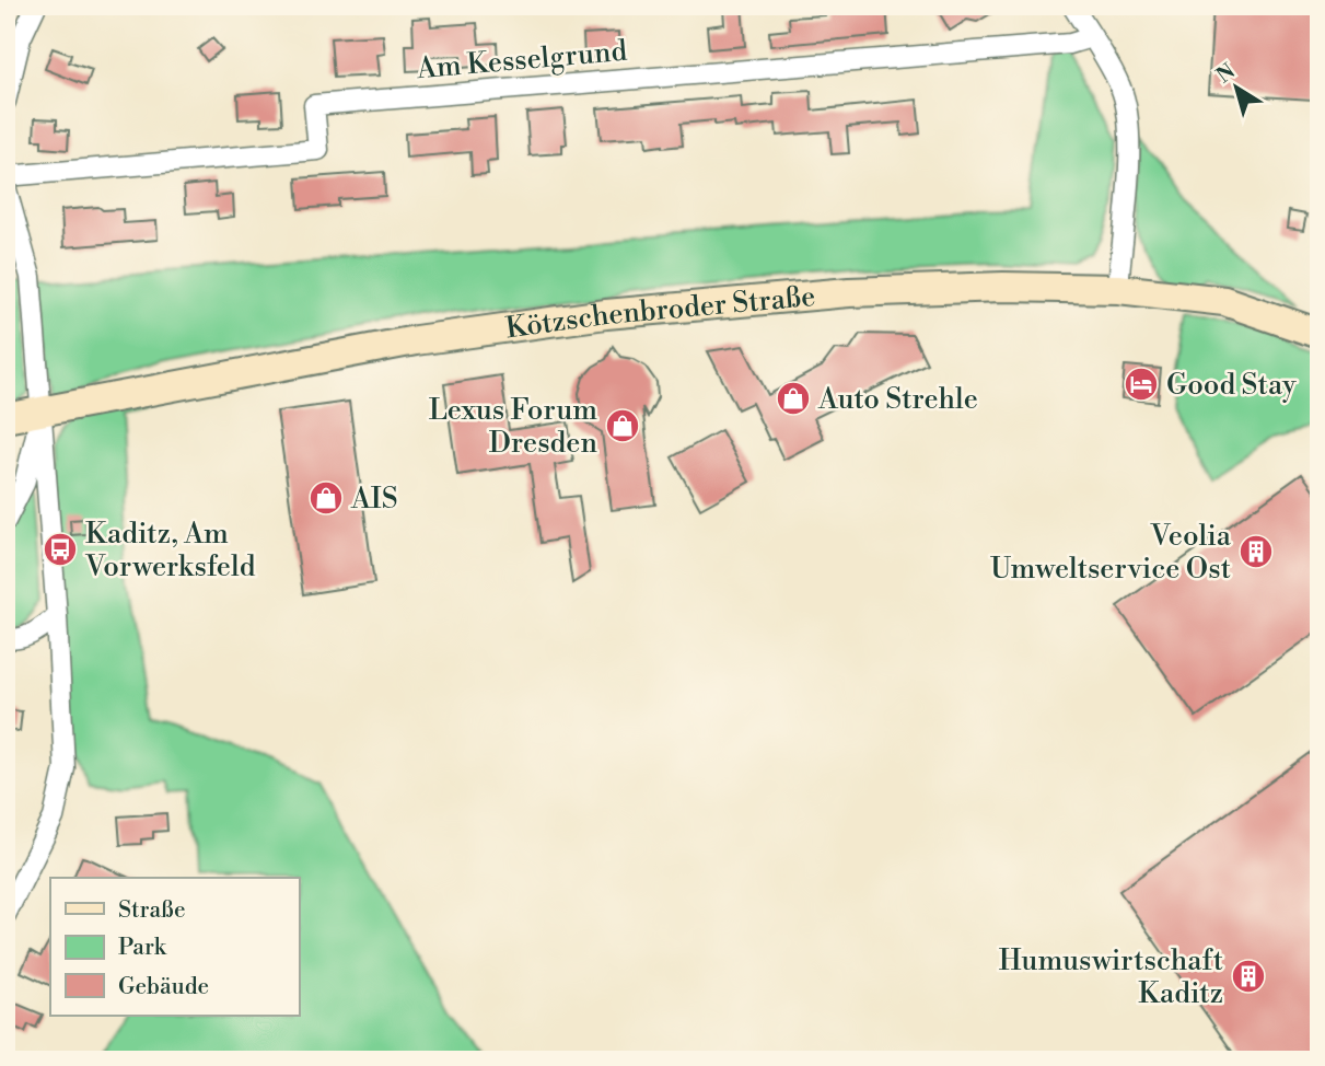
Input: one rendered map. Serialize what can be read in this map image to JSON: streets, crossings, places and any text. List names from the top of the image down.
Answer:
{
  "streets": {
    "street": ["Am Kesselgrund", "Kötzschenbroder Straße"]
  },
  "places": {
    "hotel": ["Good Stay"],
    "shop": ["Auto Strehle", "Lexus Forum Dresden", "AIS"],
    "bus stop": ["Kaditz, Am Vorwerksfeld"],
    "building": ["Veolia Umweltservice Ost", "Humuswirtschaft Kaditz"]
  },
  "legend": ["Straße", "Park", "Gebäude"],
  "north": "top left"
}
